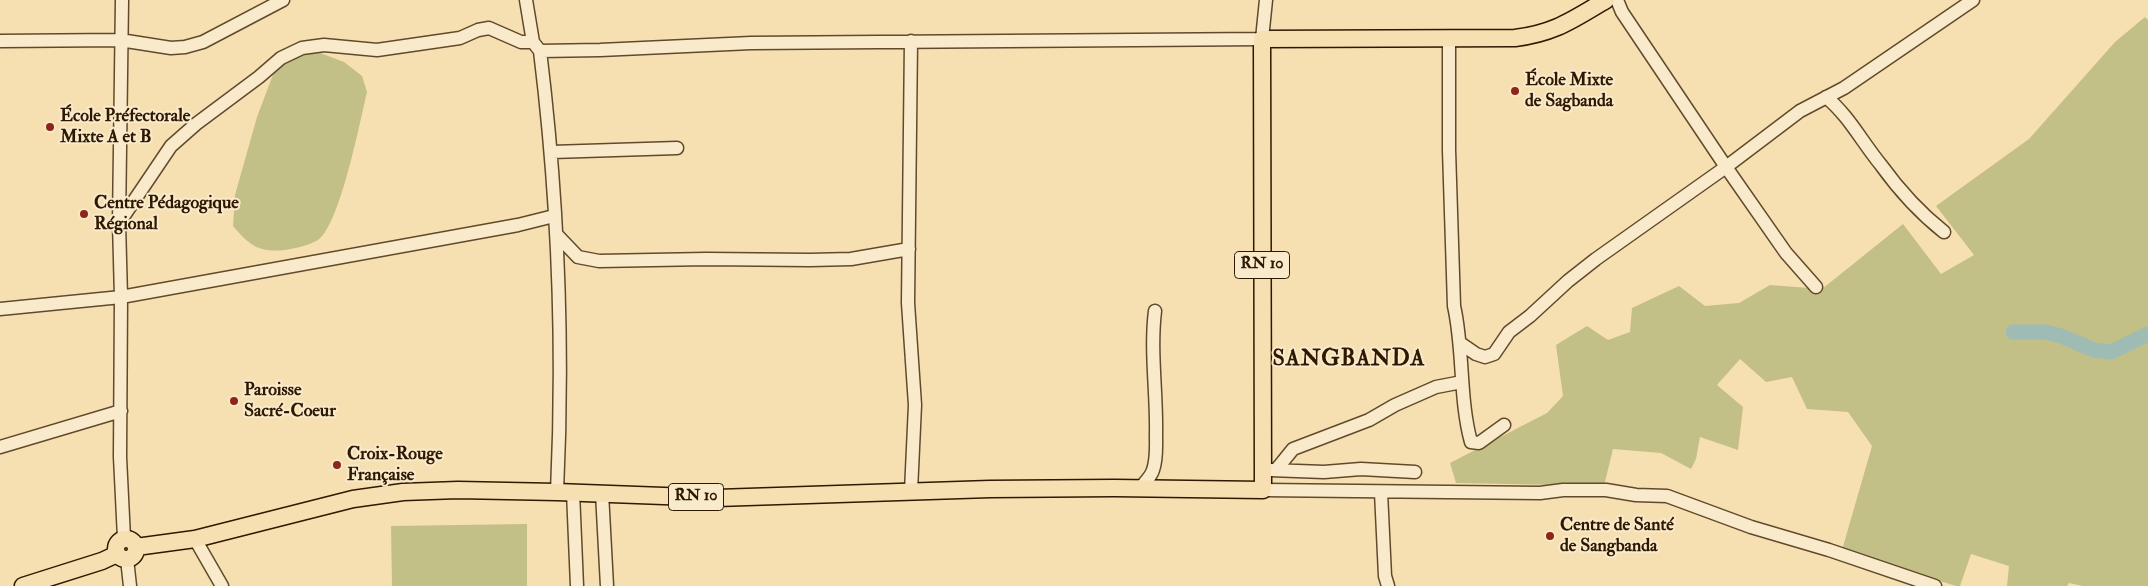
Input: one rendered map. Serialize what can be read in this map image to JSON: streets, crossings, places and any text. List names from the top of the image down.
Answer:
{
  "streets": {
    "main road": ["RN 10"]
  },
  "districts": ["SANGBANDA"],
  "places": [
    "École Mixte de Sagbanda",
    "École Préfectorale Mixte A et B",
    "Centre Pédagogique Régional",
    "Paroisse Sacré-Coeur",
    "Croix-Rouge Française",
    "Centre de Santé de Sangbanda"
  ]
}
